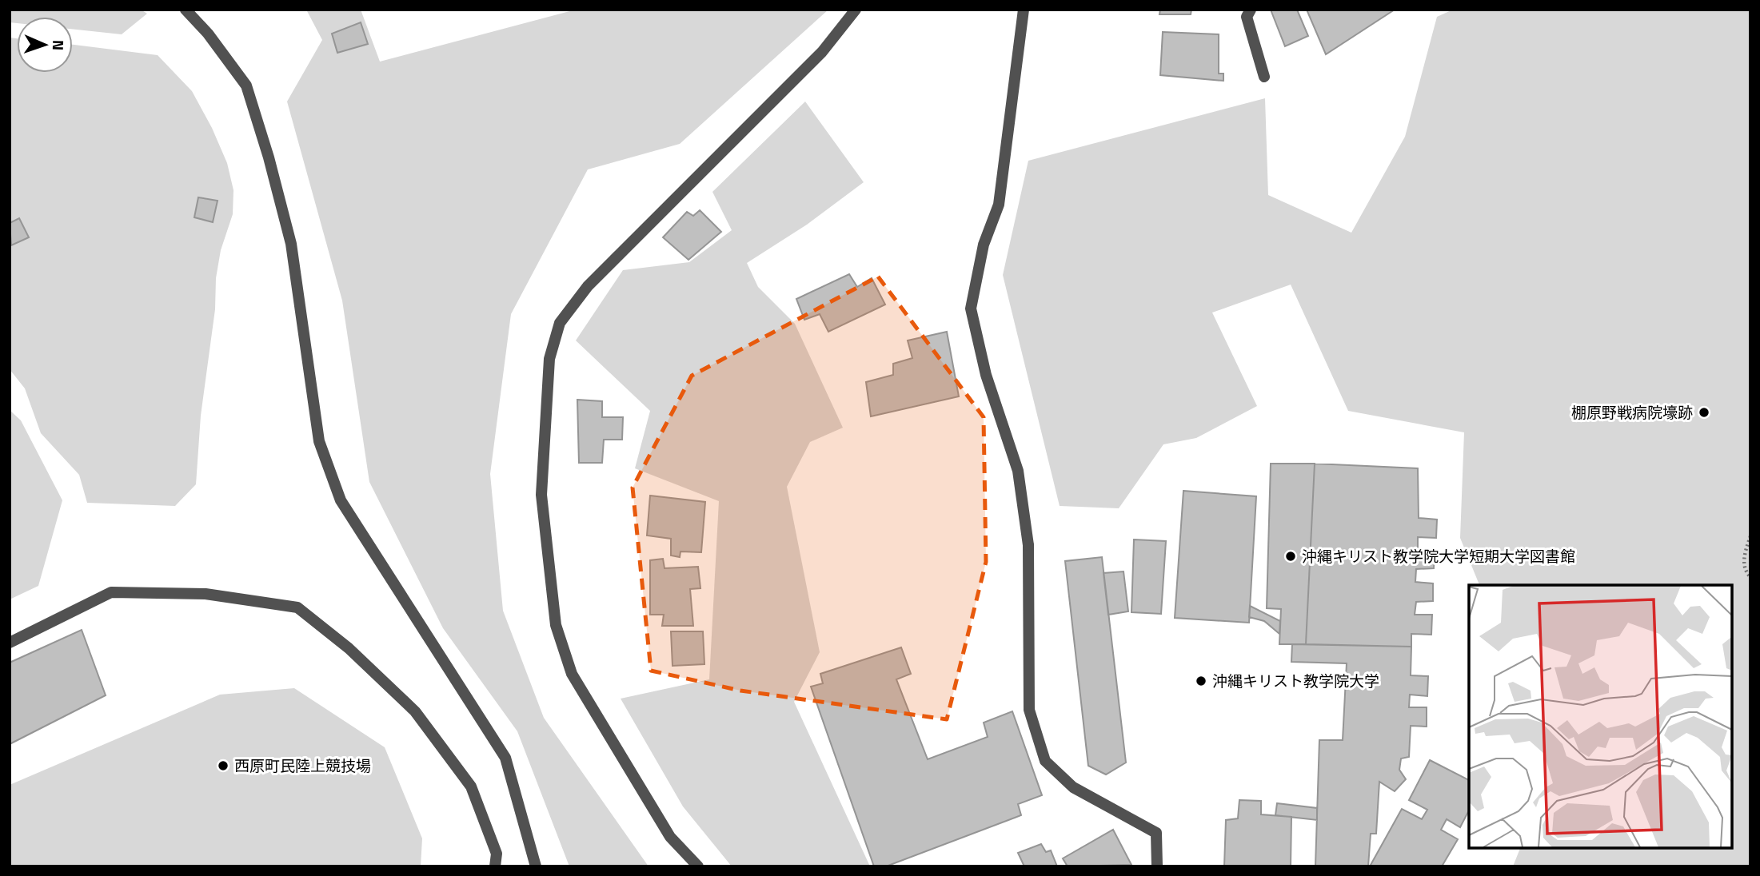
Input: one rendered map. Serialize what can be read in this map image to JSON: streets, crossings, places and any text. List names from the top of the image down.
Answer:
{
  "places": [
    "棚原野戦病院壕跡",
    "沖縄キリスト教学院大学短期大学図書館",
    "沖縄キリスト教学院大学",
    "西原町民陸上競技場"
  ],
  "north": "right"
}
